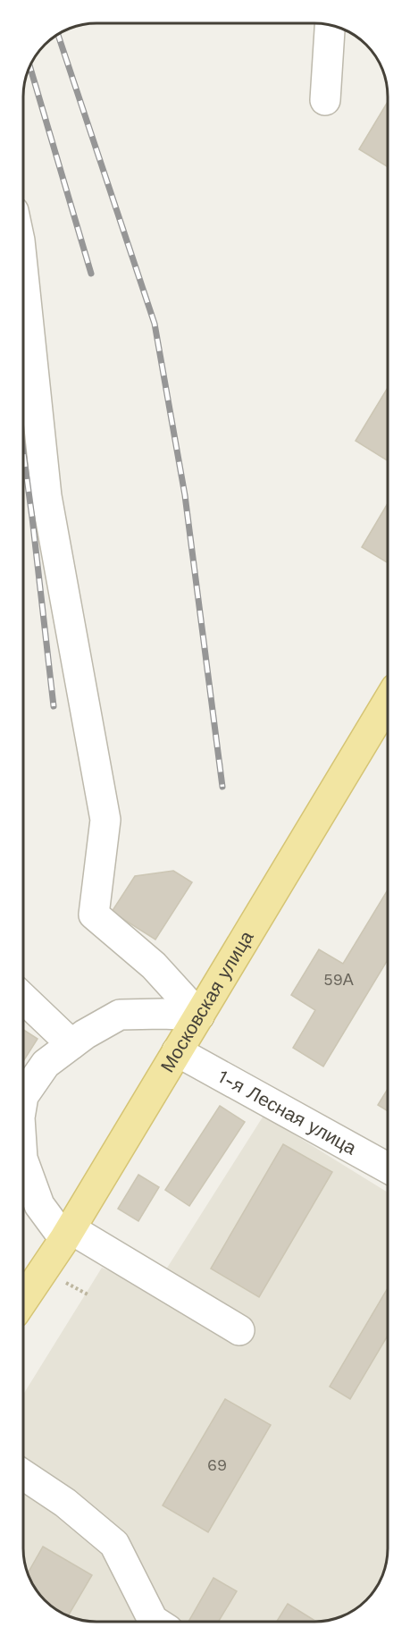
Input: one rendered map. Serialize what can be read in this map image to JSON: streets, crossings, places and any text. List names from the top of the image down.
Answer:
{
  "streets": {
    "main road": ["Московская улица"],
    "street": ["1-я Лесная улица"]
  },
  "crossings": [
    ["Московская улица", "1-я Лесная улица"]
  ],
  "house_numbers": ["59А", "69"]
}
